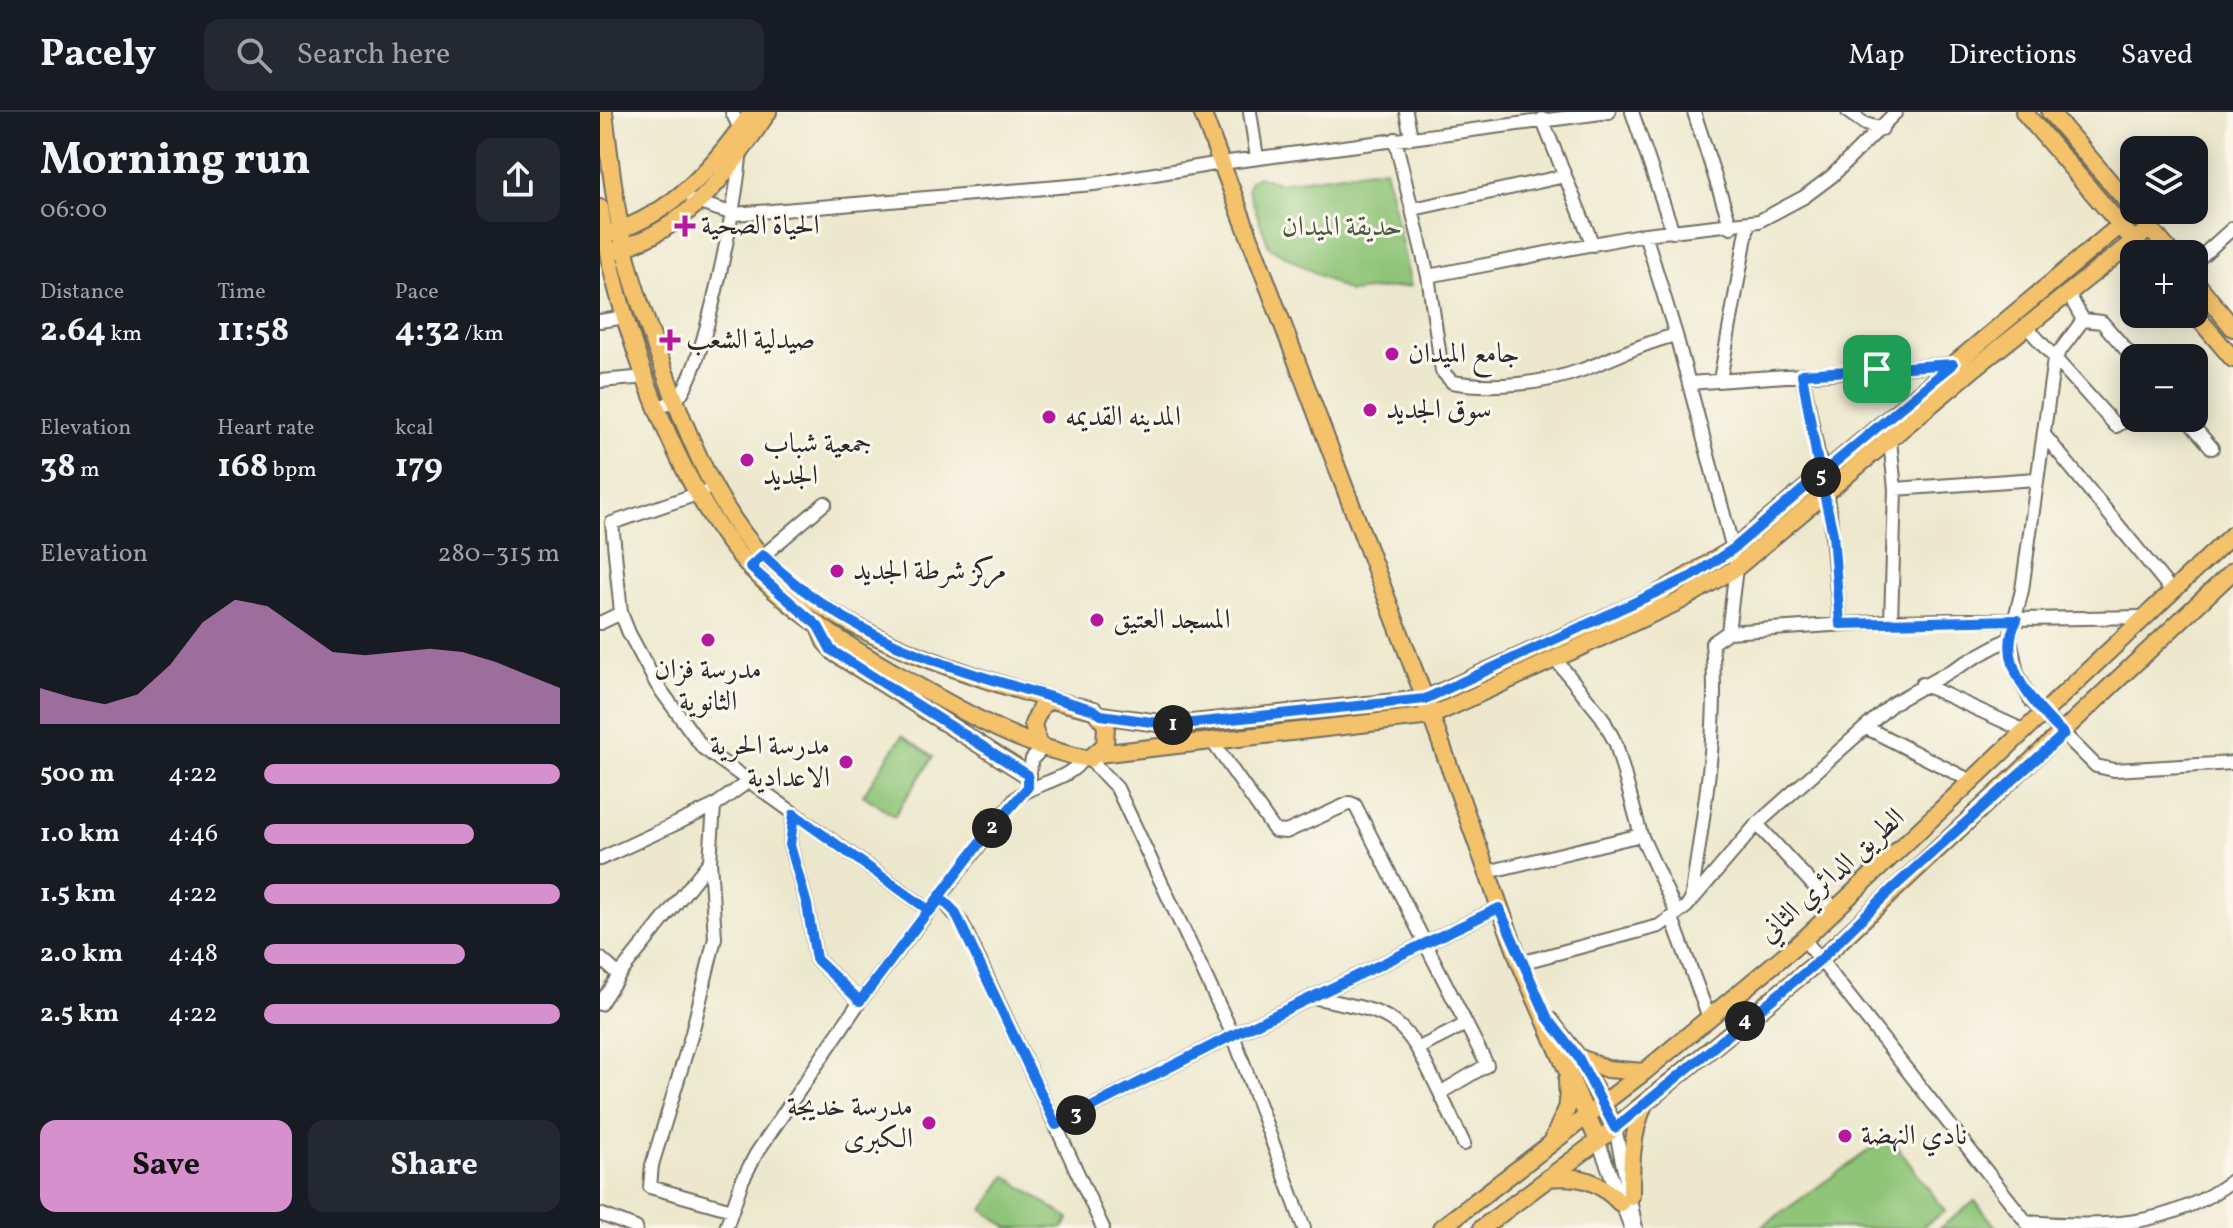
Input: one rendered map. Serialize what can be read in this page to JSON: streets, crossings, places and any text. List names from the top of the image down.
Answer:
{
  "streets": {
    "main road": ["الطريق الدائري الثاني"]
  },
  "parks": ["حديقة الميدان"],
  "places": {
    "health": ["الحياة الصحية", "صيدلية الشعب"],
    "other": [
      "جامع الميدان",
      "سوق الجديد",
      "المدينه القديمه",
      "جمعية شباب الجديد",
      "مركز شرطة الجديد",
      "المسجد العتيق",
      "مدرسة فزان الثانوية",
      "مدرسة الحرية الاعدادية",
      "مدرسة خديجة الكبرى",
      "نادي النهضة"
    ]
  },
  "page": {
    "header": "Pacely",
    "search": "Search here",
    "nav": ["Map", "Directions", "Saved"],
    "heading": ["Morning run", "06:00"],
    "map_buttons": ["+", "−"],
    "stats": [
      ["Distance", "2.64 km"],
      ["Time", "11:58"],
      ["Pace", "4:32 /km"],
      ["Elevation", "38 m"],
      ["Heart rate", "168 bpm"],
      ["kcal", "179"]
    ],
    "pins": [
      "5",
      "1",
      "2",
      "4",
      "3"
    ],
    "chart": ["Elevation", "280–315 m"],
    "list": [
      {
        "name": "500 m",
        "note": "4:22"
      },
      {
        "name": "1.0 km",
        "note": "4:46"
      },
      {
        "name": "1.5 km",
        "note": "4:22"
      },
      {
        "name": "2.0 km",
        "note": "4:48"
      },
      {
        "name": "2.5 km",
        "note": "4:22"
      }
    ],
    "buttons": ["Save", "Share"]
  }
}
